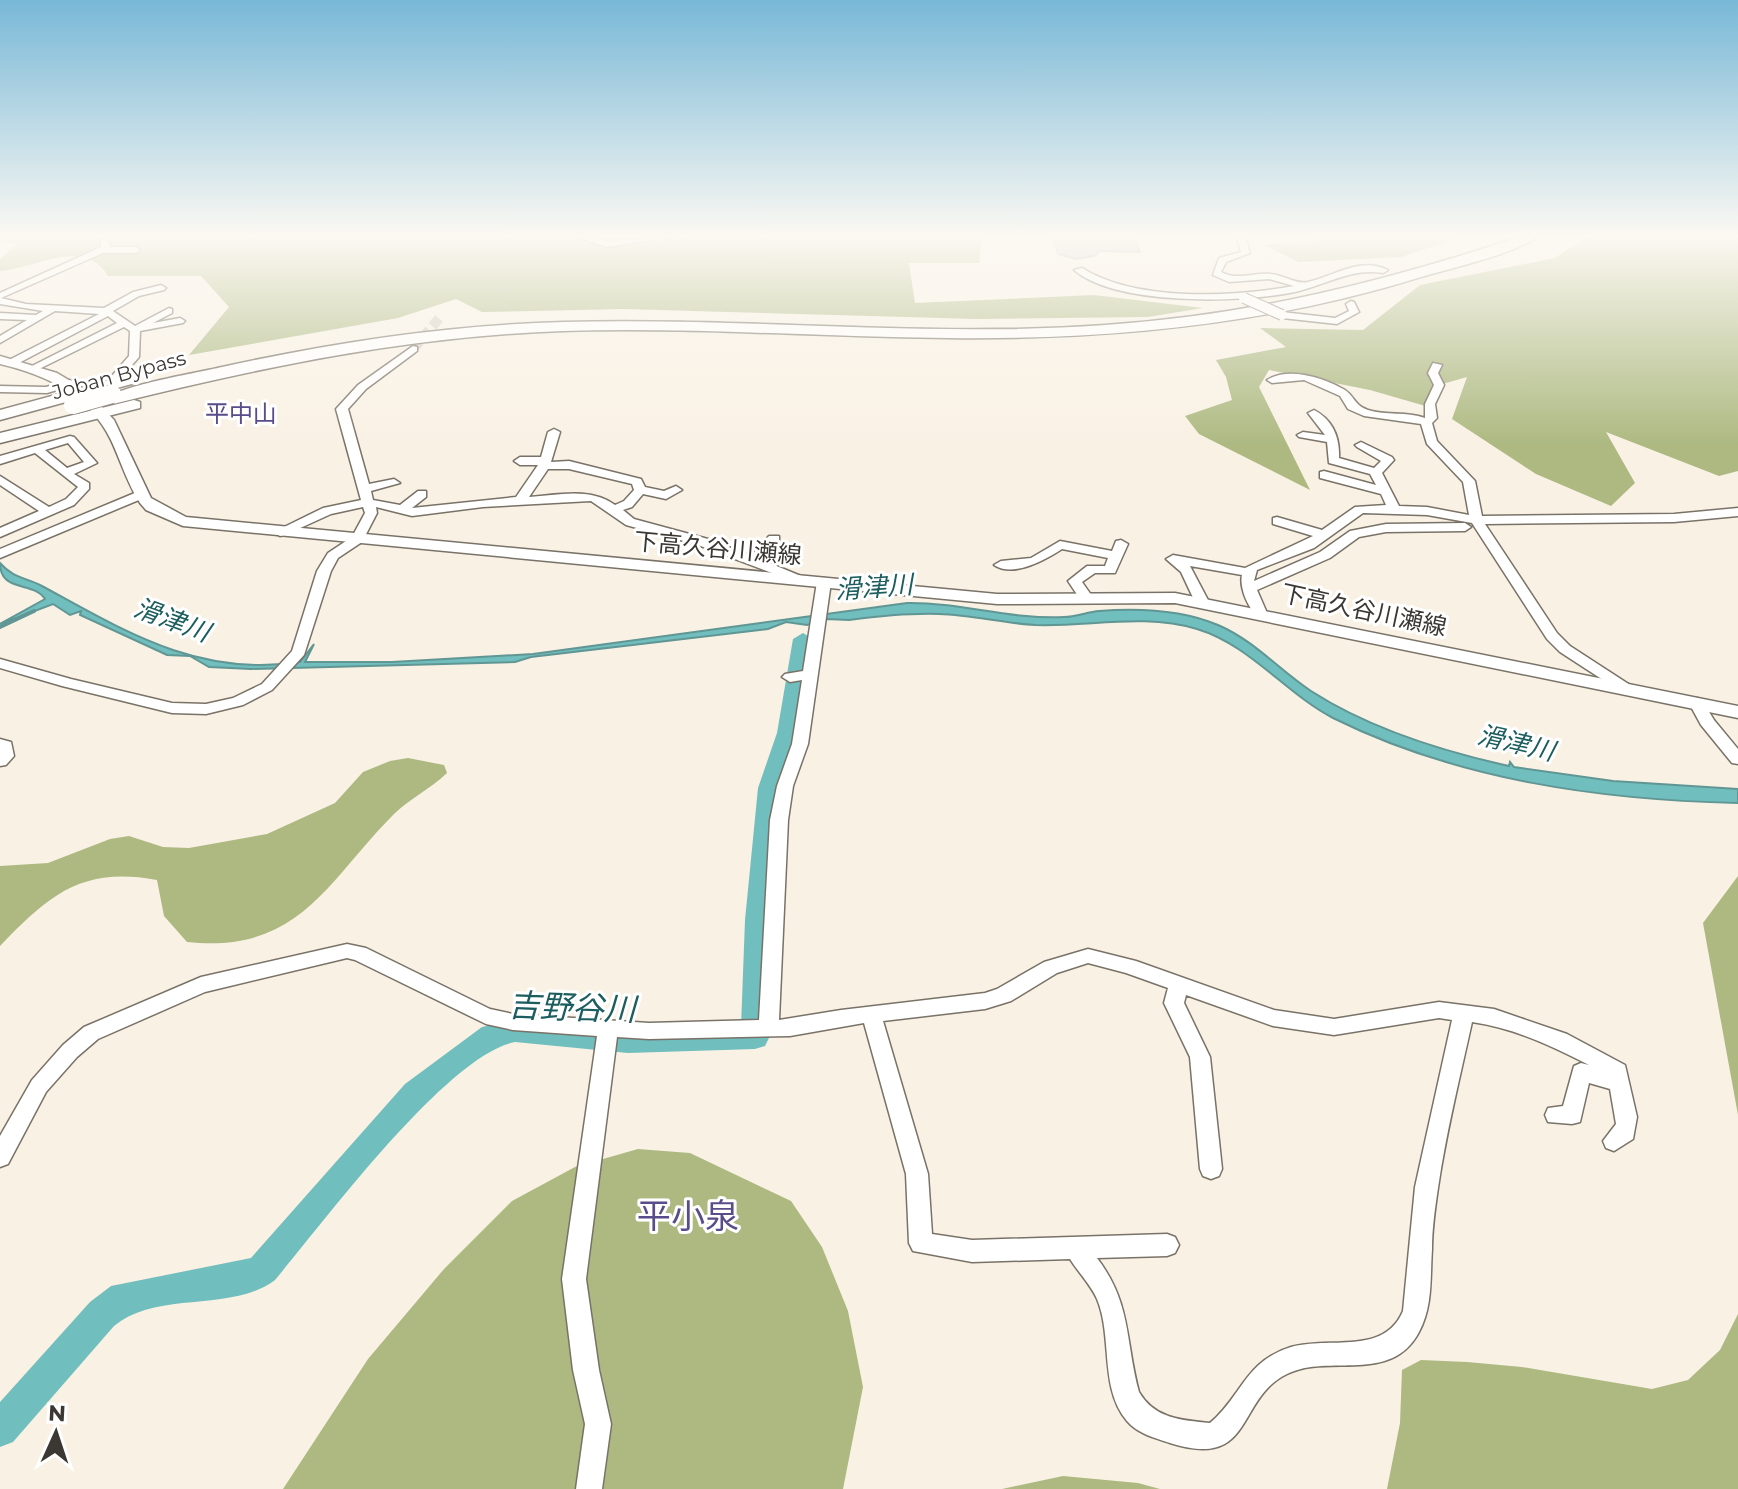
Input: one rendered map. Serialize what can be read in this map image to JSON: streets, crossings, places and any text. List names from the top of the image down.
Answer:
{
  "streets": {
    "highway": ["Joban Bypass"],
    "main road": ["下高久谷川瀬線"]
  },
  "crossings": [
    ["Joban Bypass", "下高久谷川瀬線"]
  ],
  "districts": ["平中山", "平小泉"],
  "water": ["滑津川", "吉野谷川"],
  "north": "top"
}
